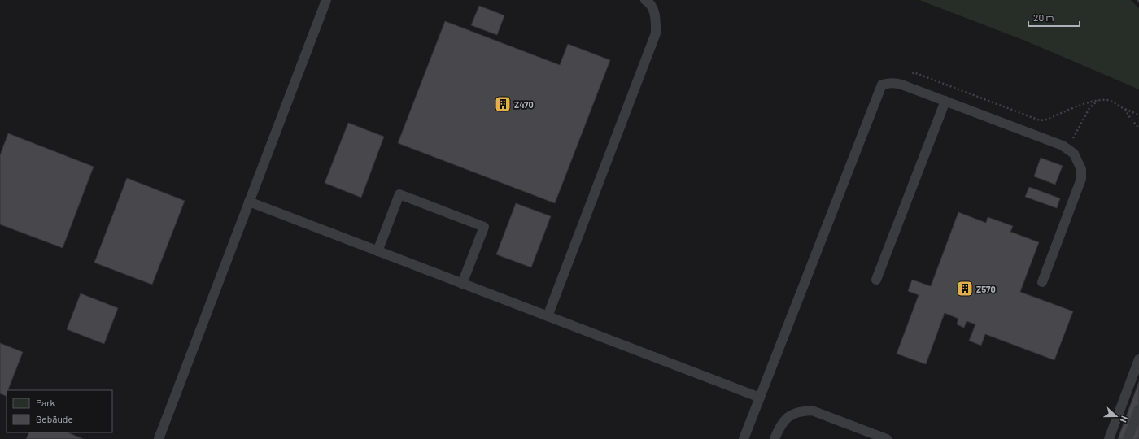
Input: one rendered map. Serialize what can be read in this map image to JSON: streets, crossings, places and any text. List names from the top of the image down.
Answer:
{
  "places": {
    "building": ["Z470", "Z570"]
  },
  "legend": ["Park", "Gebäude"],
  "scale_bar": "20 m",
  "north": "right"
}
